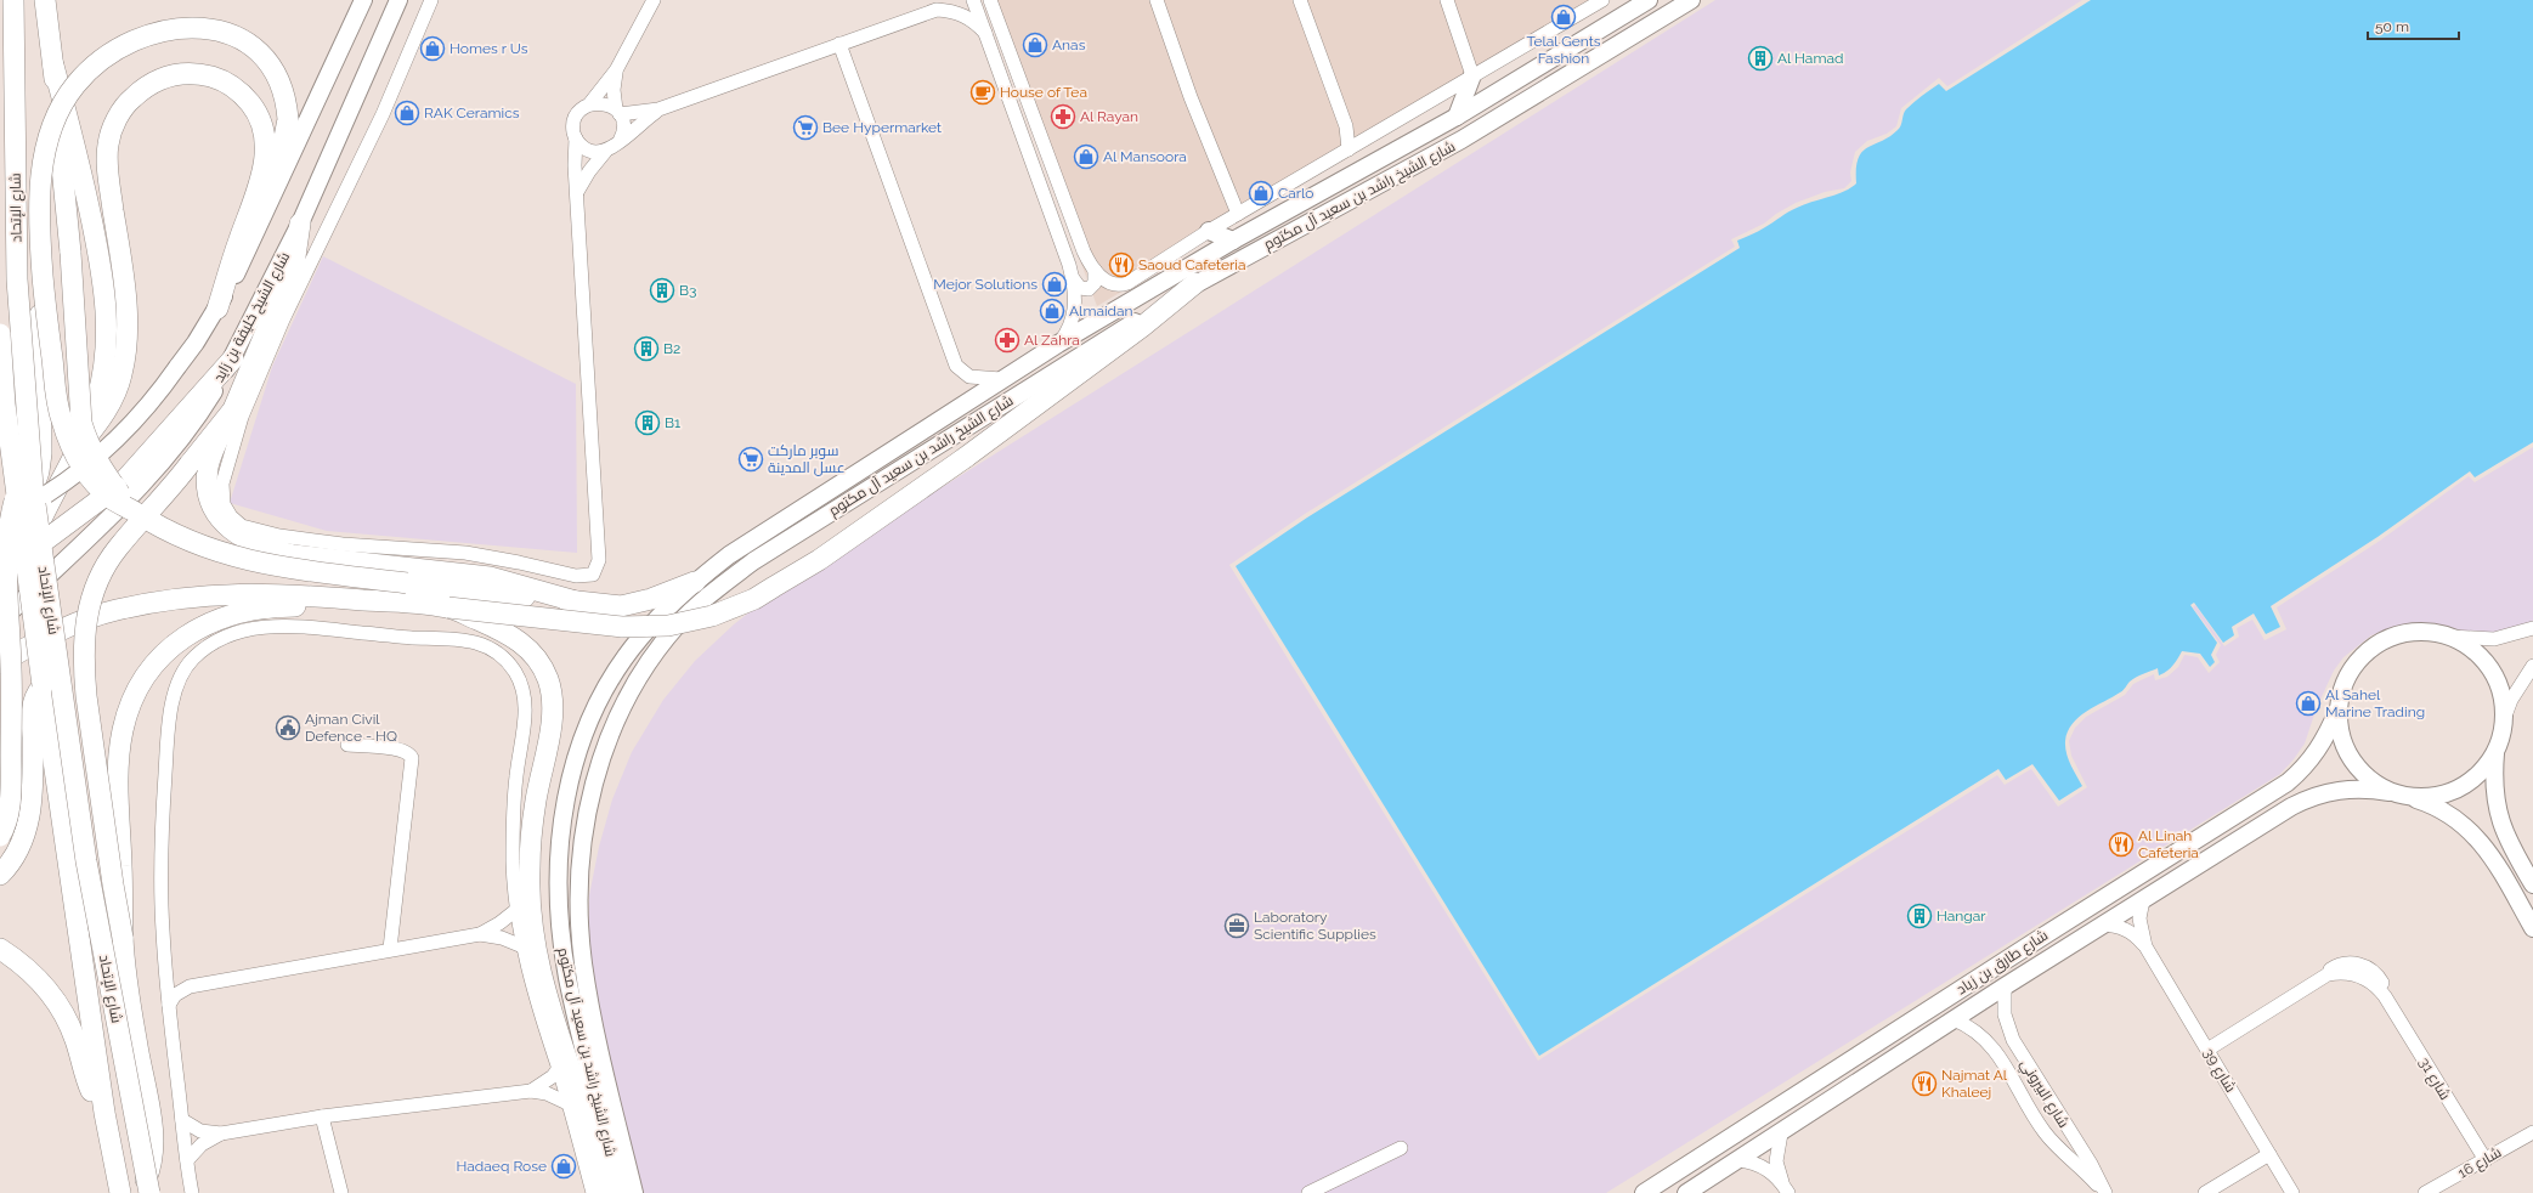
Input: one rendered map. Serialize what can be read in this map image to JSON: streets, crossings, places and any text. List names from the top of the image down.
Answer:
{
  "streets": {
    "highway": ["شارع الإتحاد"],
    "main road": ["شارع الشيخ راشد بن سعيد آل مكتوم", "شارع الشيخ خليفة بن زايد", "شارع طارق بن زياد"],
    "street": [
      "شارع 39",
      "شارع 31",
      "شارع البيروني",
      "شارع 16"
    ]
  },
  "crossings": [
    ["شارع طارق بن زياد", "شارع 39"],
    ["شارع طارق بن زياد", "شارع البيروني"],
    ["شارع 39", "شارع 31"],
    ["شارع 31", "شارع 16"]
  ],
  "places": {
    "shop": [
      "Telal Gents Fashion",
      "Anas",
      "Homes r Us",
      "RAK Ceramics",
      "Al Mansoora",
      "Carlo",
      "Mejor Solutions",
      "Almaidan",
      "Al Sahel Marine Trading",
      "Hadaeq Rose"
    ],
    "building": [
      "Al Hamad",
      "B3",
      "B2",
      "B1",
      "Hangar"
    ],
    "cafe": ["House of Tea"],
    "pharmacy": ["Al Rayan", "Al Zahra"],
    "supermarket": ["Bee Hypermarket", "سوبر ماركت عسل المدينة"],
    "restaurant": ["Saoud Cafeteria", "Al Linah Cafeteria", "Najmat Al Khaleej"],
    "public building": ["Ajman Civil Defence - HQ"],
    "office": ["Laboratory Scientific Supplies"]
  },
  "scale_bar": "50 m"
}
